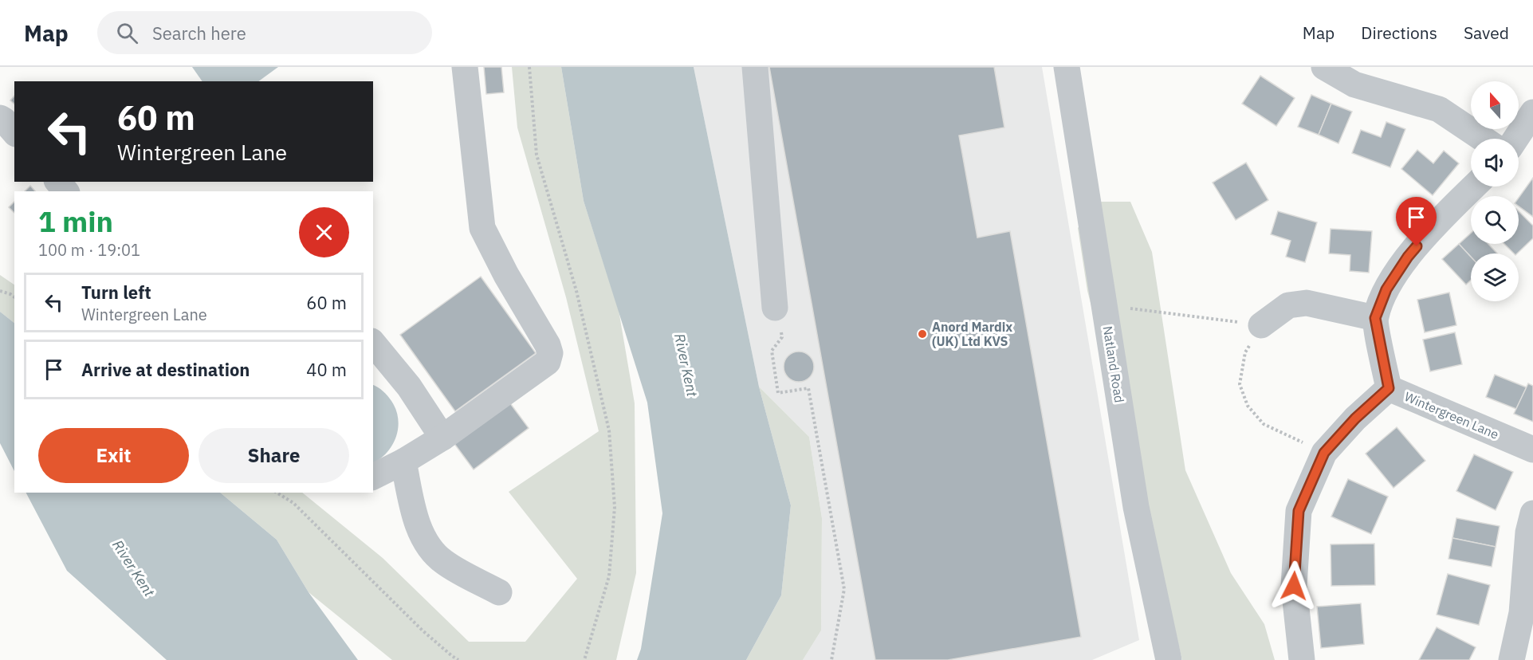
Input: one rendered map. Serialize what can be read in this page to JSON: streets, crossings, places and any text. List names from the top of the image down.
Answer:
{
  "streets": {
    "street": ["Natland Road", "Wintergreen Lane"]
  },
  "water": ["River Kent"],
  "places": ["Anord Mardix (UK) Ltd KVS"],
  "north": "top",
  "page": {
    "header": "Map",
    "search": "Search here",
    "nav": ["Map", "Directions", "Saved"],
    "turn": ["60 m", "Wintergreen Lane"],
    "heading": ["1 min", "100 m · 19:01"],
    "list": [
      {
        "name": "Turn left",
        "note": "Wintergreen Lane",
        "value": "60 m"
      },
      {
        "name": "Arrive at destination",
        "value": "40 m"
      }
    ],
    "buttons": ["Exit", "Share"]
  }
}
